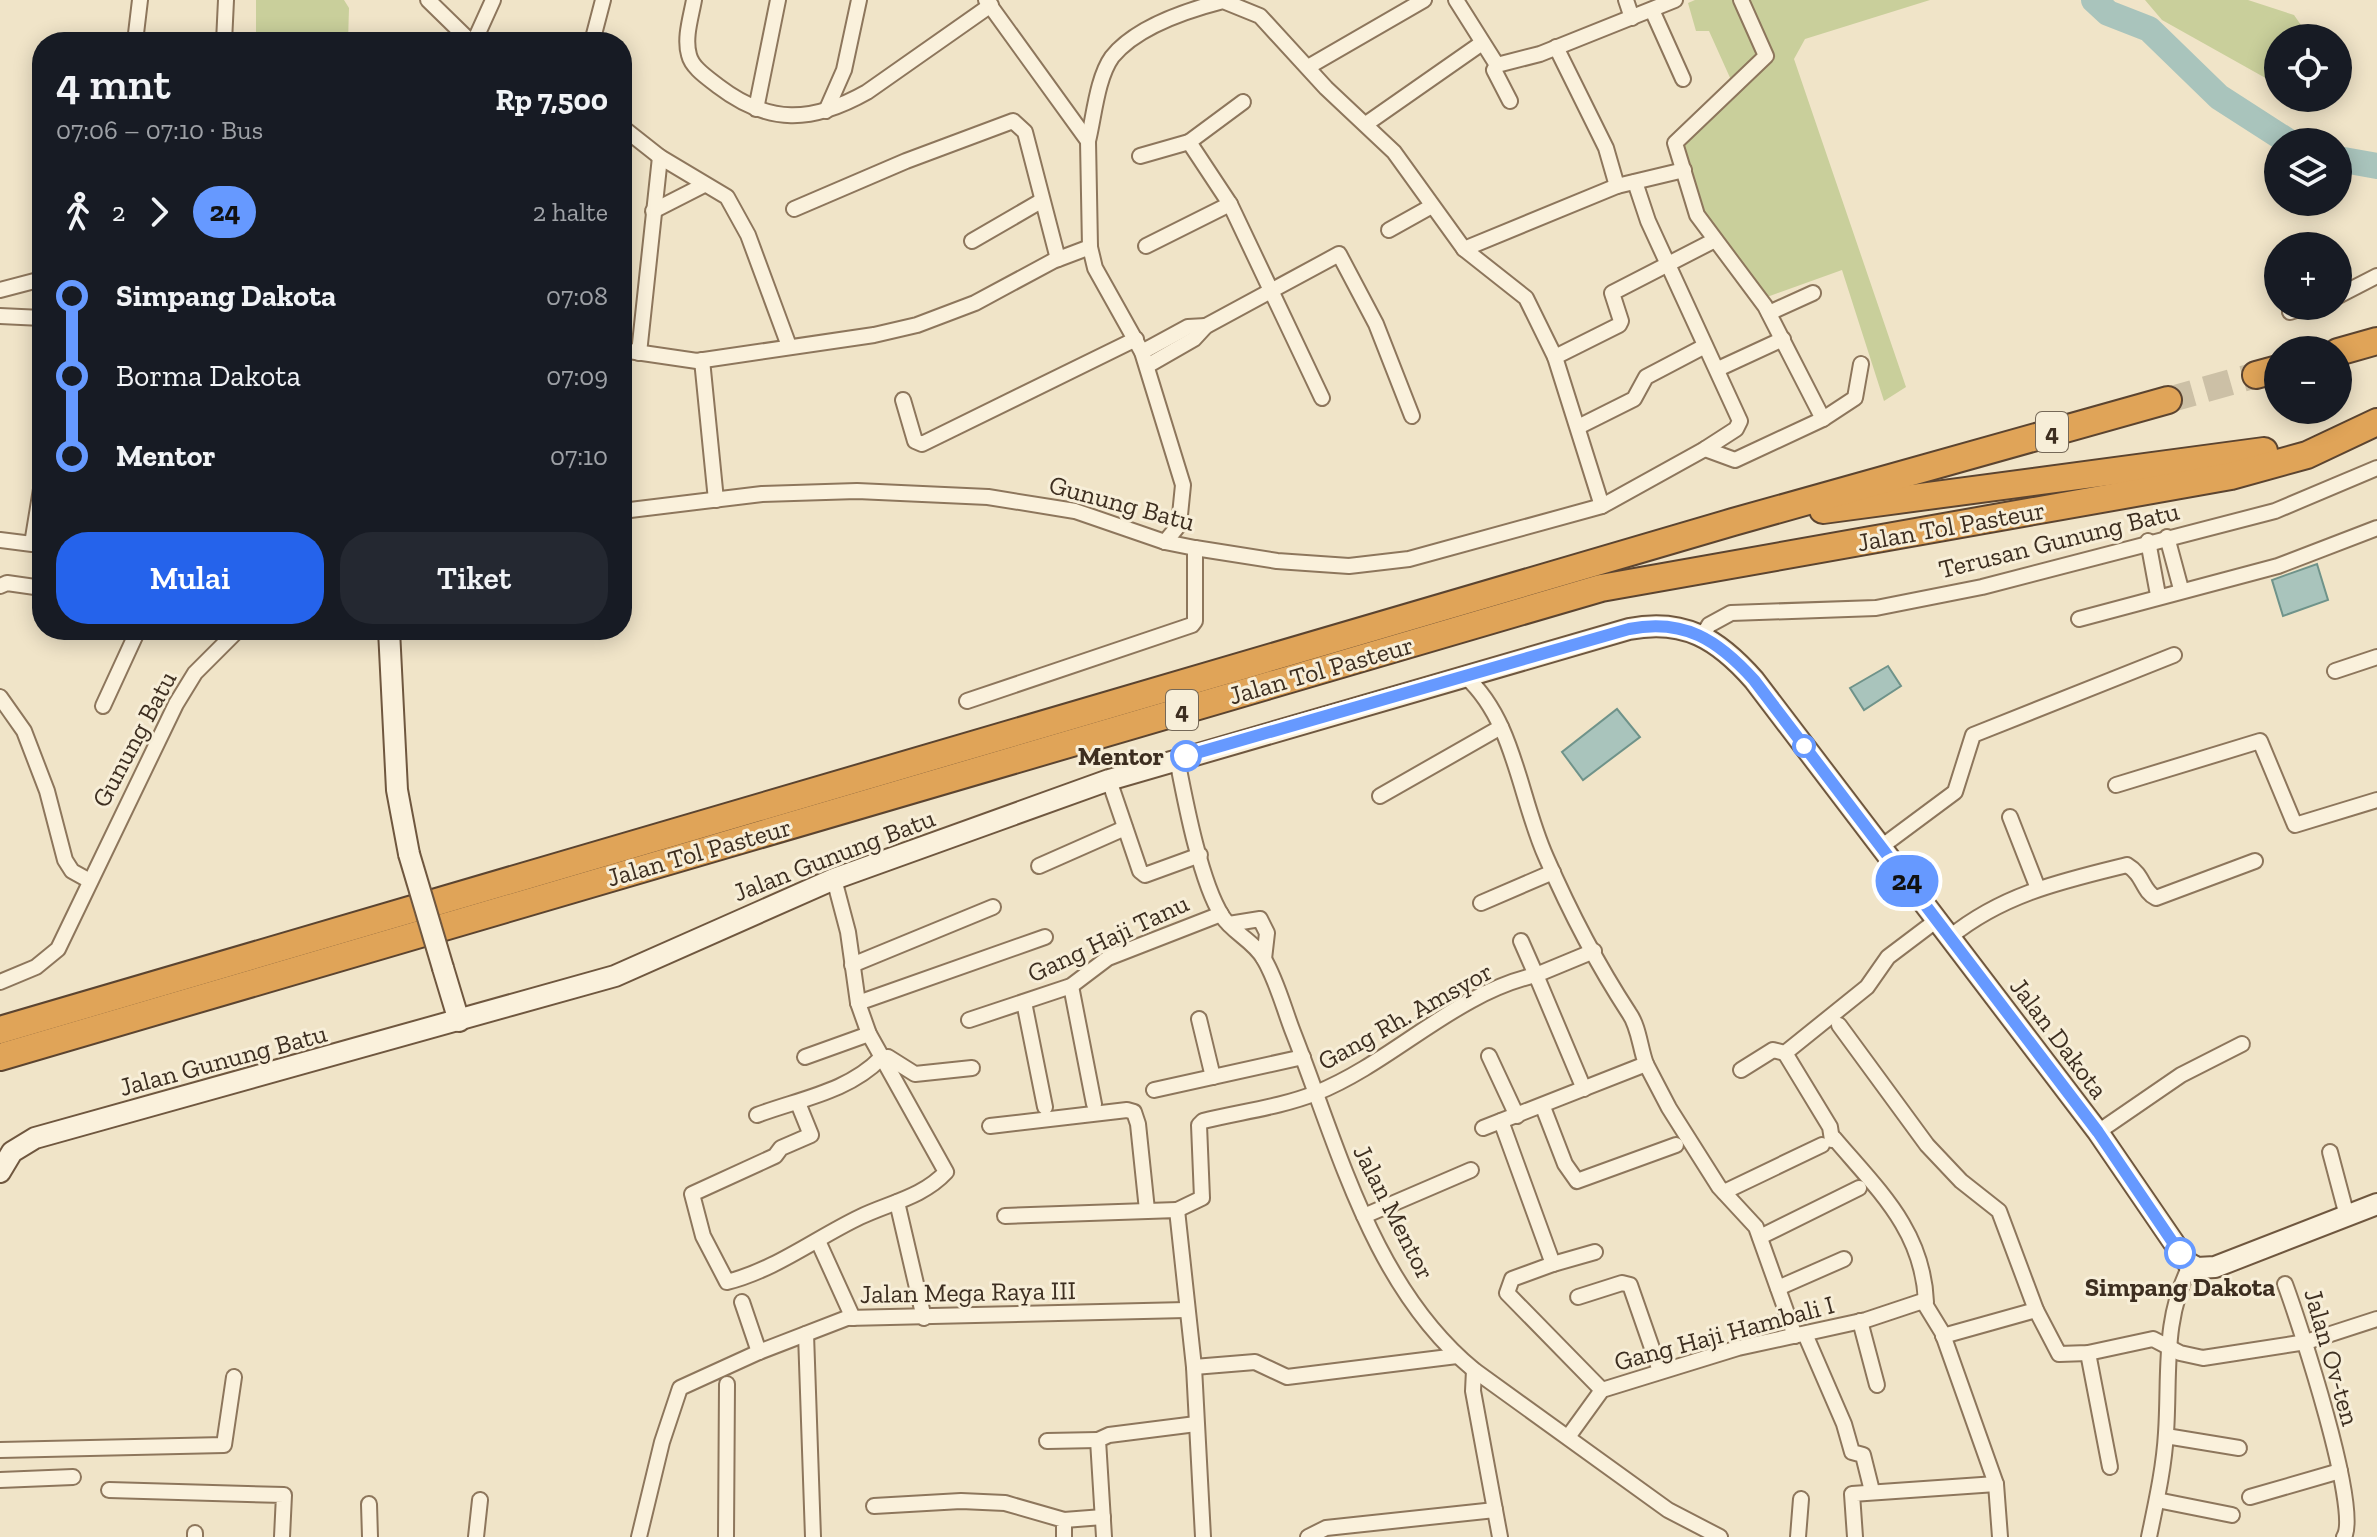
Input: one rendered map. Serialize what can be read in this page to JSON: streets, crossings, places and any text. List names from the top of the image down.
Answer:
{
  "streets": {
    "highway": ["4", "Jalan Tol Pasteur"],
    "main road": ["Jalan Gunung Batu", "Jalan Dakota"],
    "street": [
      "Gunung Batu",
      "Terusan Gunung Batu",
      "Gang Haji Tanu",
      "Gang Rh. Amsyor",
      "Jalan Mentor",
      "Jalan Mega Raya III",
      "Gang Haji Hambali I",
      "Jalan Ov-ten"
    ]
  },
  "crossings": [
    ["Terusan Gunung Batu", "Jalan Gunung Batu"],
    ["Terusan Gunung Batu", "Jalan Dakota"],
    ["Jalan Gunung Batu", "Jalan Dakota"],
    ["Jalan Gunung Batu", "Jalan Mentor"],
    ["Gang Haji Tanu", "Jalan Mentor"],
    ["Gang Rh. Amsyor", "Jalan Mentor"],
    ["Jalan Mentor", "Gang Haji Hambali I"]
  ],
  "places": ["Mentor", "Simpang Dakota"],
  "lines": ["bus line 24"],
  "page": {
    "on_map": "24",
    "map_buttons": ["+", "−"],
    "heading": ["4 mnt", "07:06 – 07:10 · Bus", "Rp 7,500"],
    "legs": ["2", "24", "2 halte"],
    "list": [
      {
        "name": "Simpang Dakota",
        "value": "07:08"
      },
      {
        "name": "Borma Dakota",
        "value": "07:09"
      },
      {
        "name": "Mentor",
        "value": "07:10"
      }
    ],
    "buttons": ["Mulai", "Tiket"]
  }
}
